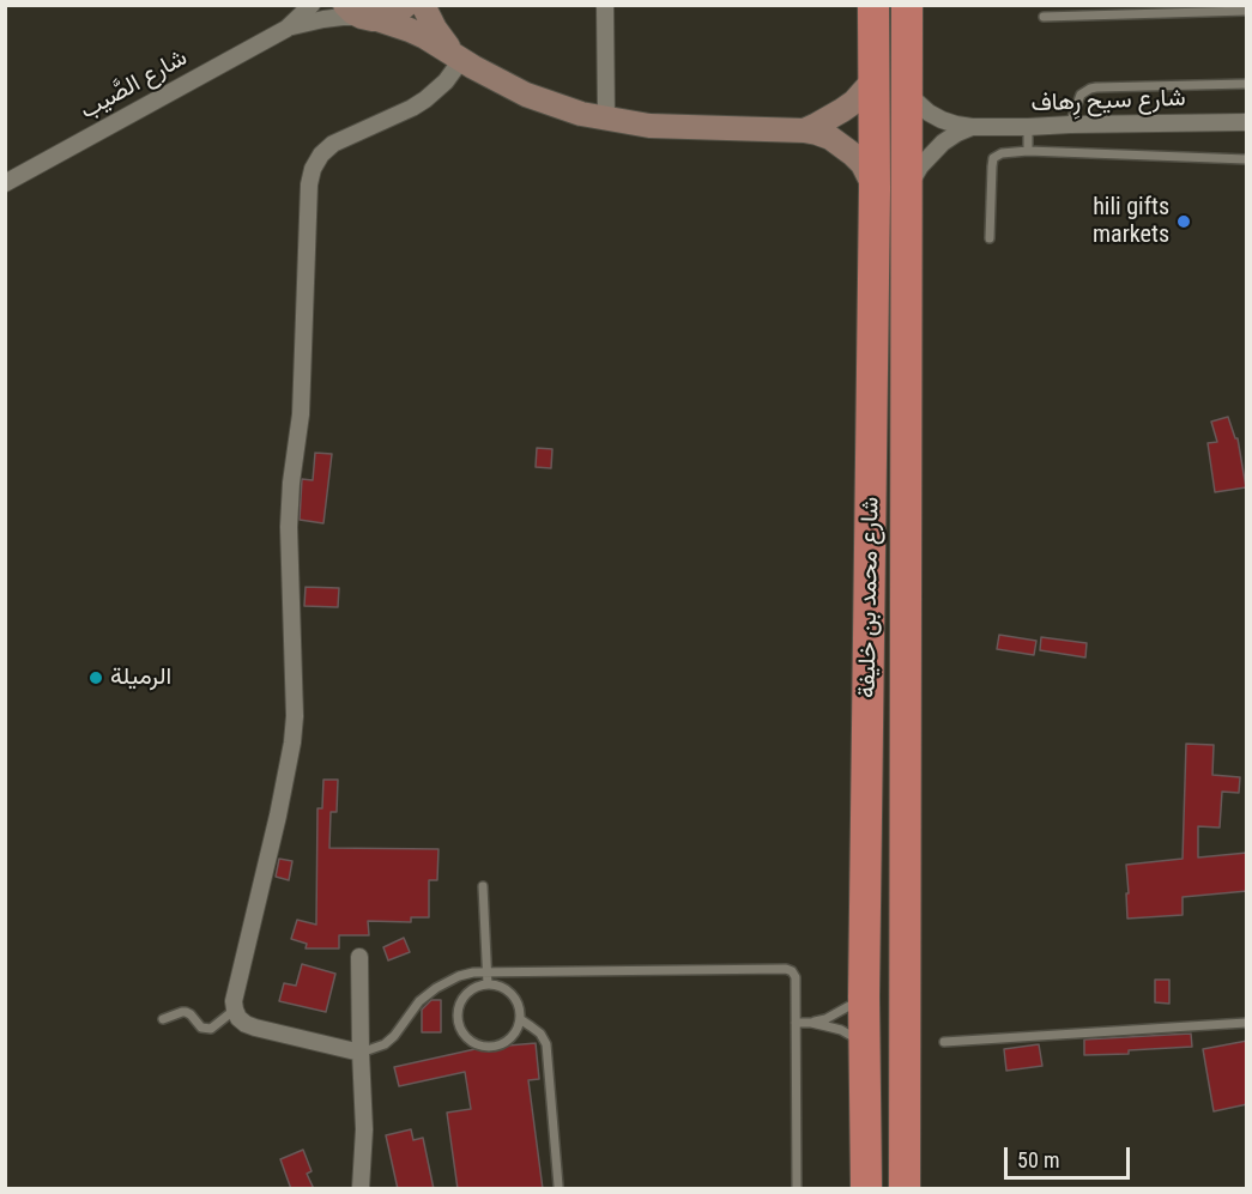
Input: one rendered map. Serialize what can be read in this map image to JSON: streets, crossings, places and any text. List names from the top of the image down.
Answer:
{
  "streets": {
    "highway": ["شارع محمد بن خليفة"],
    "street": ["شارع الصَّيب", "شارع سيح رِهاف"]
  },
  "crossings": [
    ["شارع سيح رِهاف", "شارع محمد بن خليفة"]
  ],
  "places": ["hili gifts markets", "الرميلة"],
  "scale_bar": "50 m"
}
